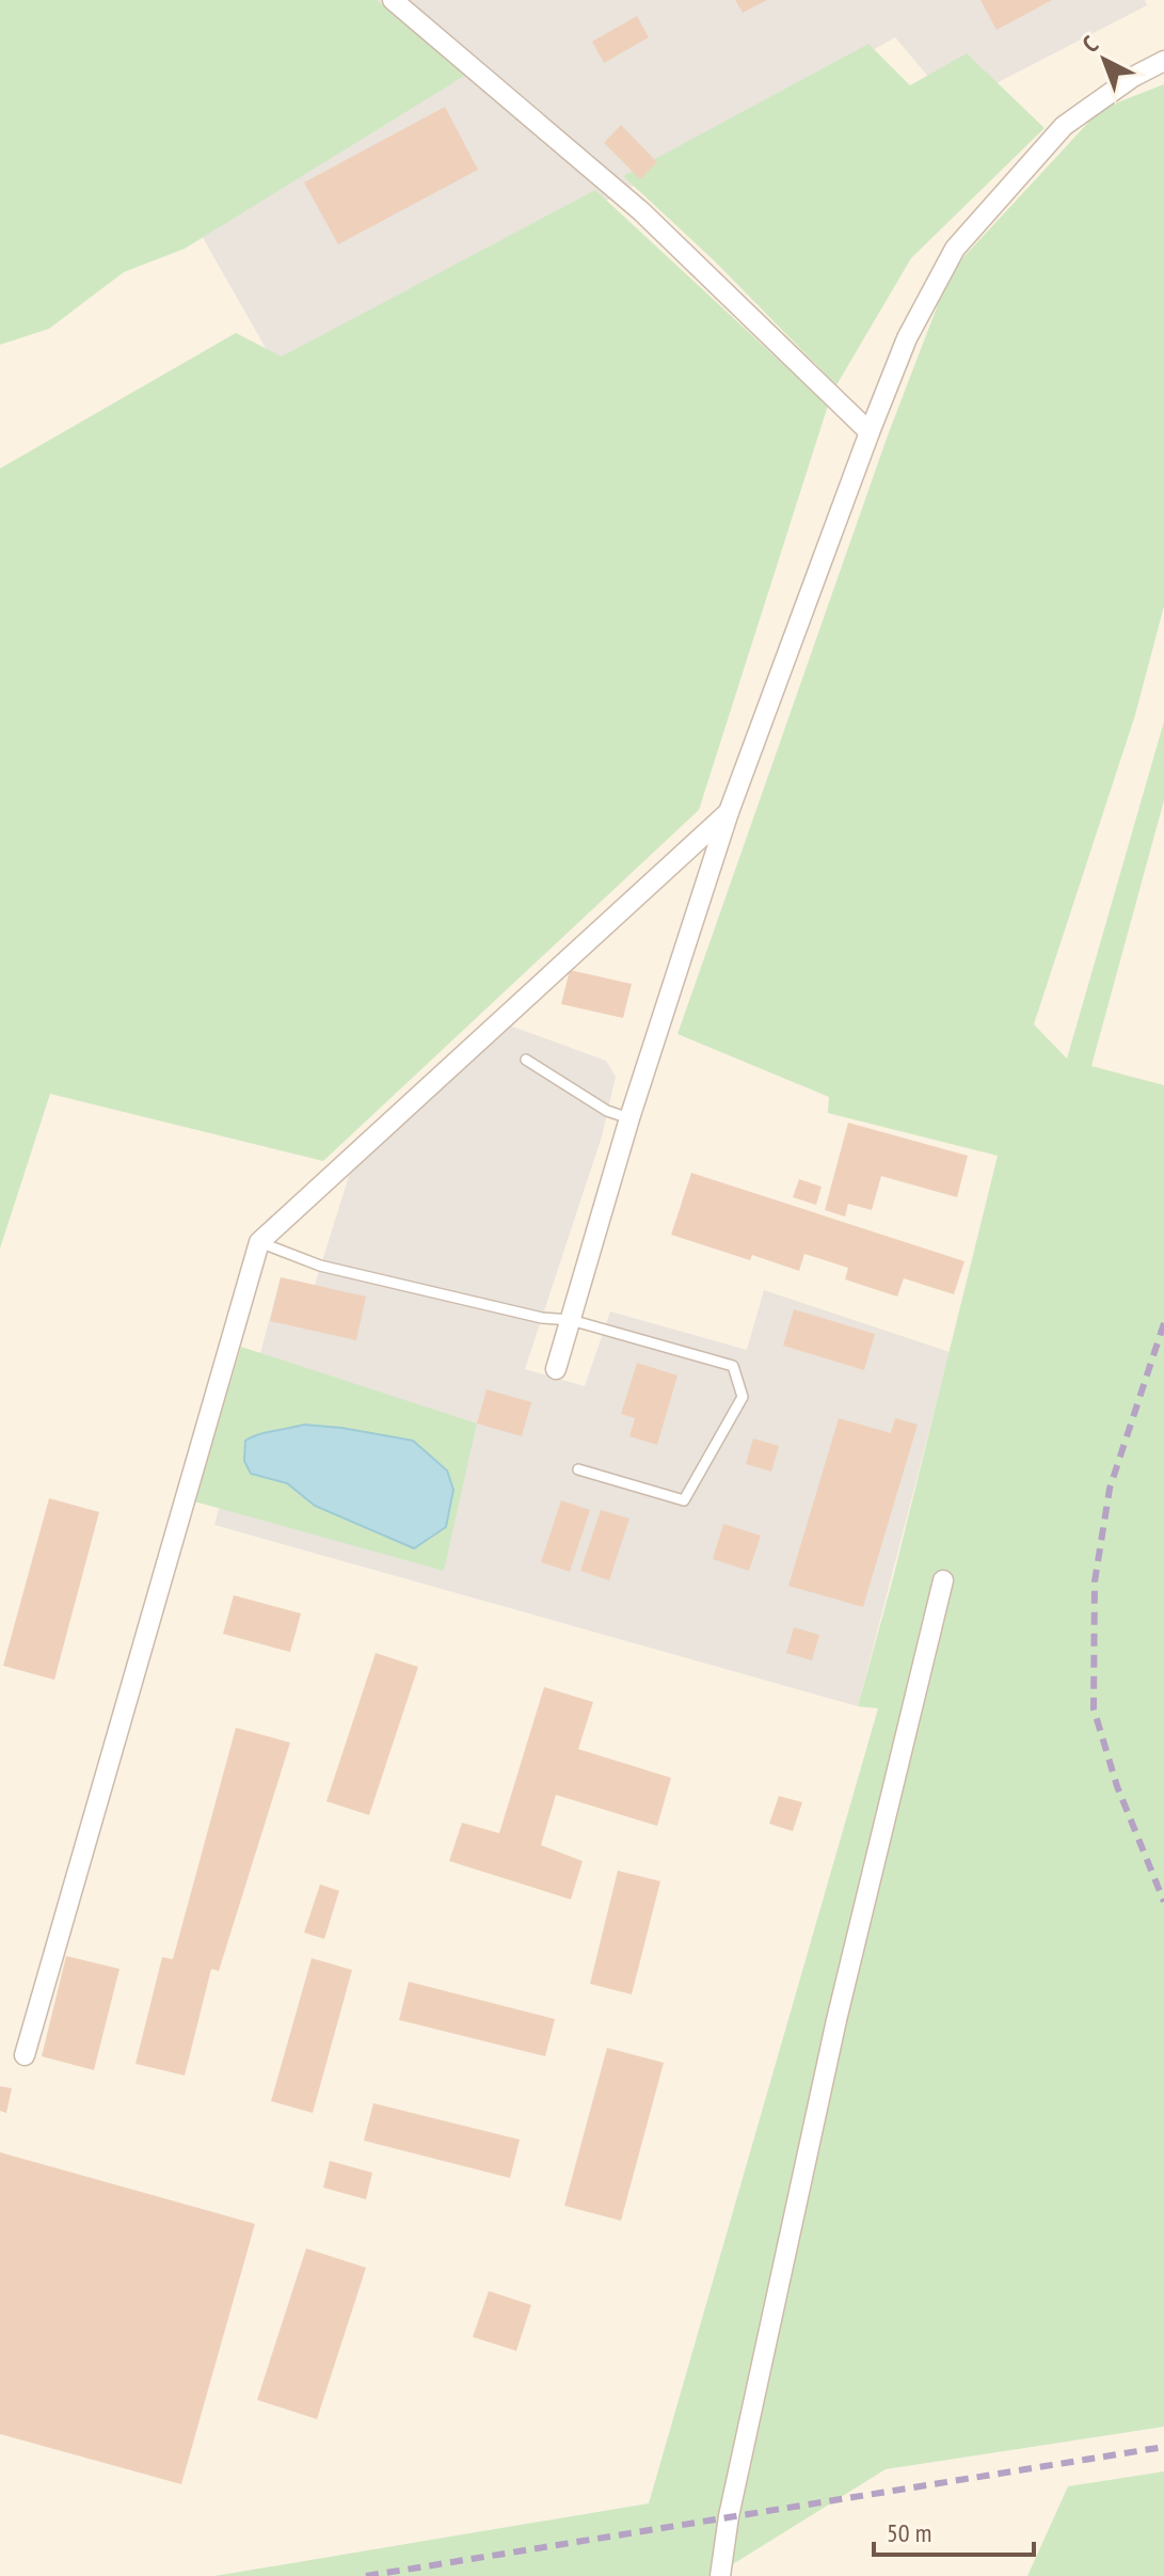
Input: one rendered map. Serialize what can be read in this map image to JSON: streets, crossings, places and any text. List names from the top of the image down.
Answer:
{
  "scale_bar": "50 m",
  "north": "top left"
}
